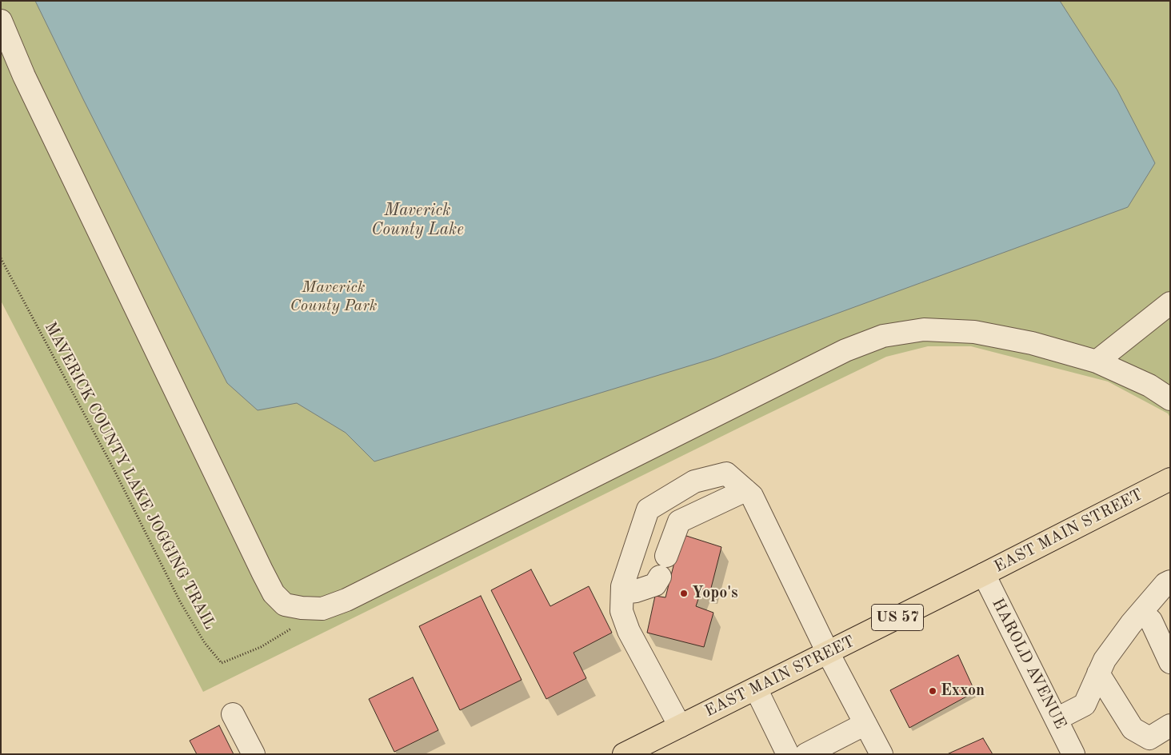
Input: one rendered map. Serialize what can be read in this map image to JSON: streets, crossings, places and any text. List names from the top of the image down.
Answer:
{
  "streets": {
    "main road": ["EAST MAIN STREET", "US 57"],
    "street": ["HAROLD AVENUE"],
    "path": ["MAVERICK COUNTY LAKE JOGGING TRAIL"]
  },
  "crossings": [
    ["EAST MAIN STREET", "HAROLD AVENUE"]
  ],
  "water": ["Maverick County Lake"],
  "parks": ["Maverick County Park"],
  "places": ["Yopo's", "Exxon"]
}
